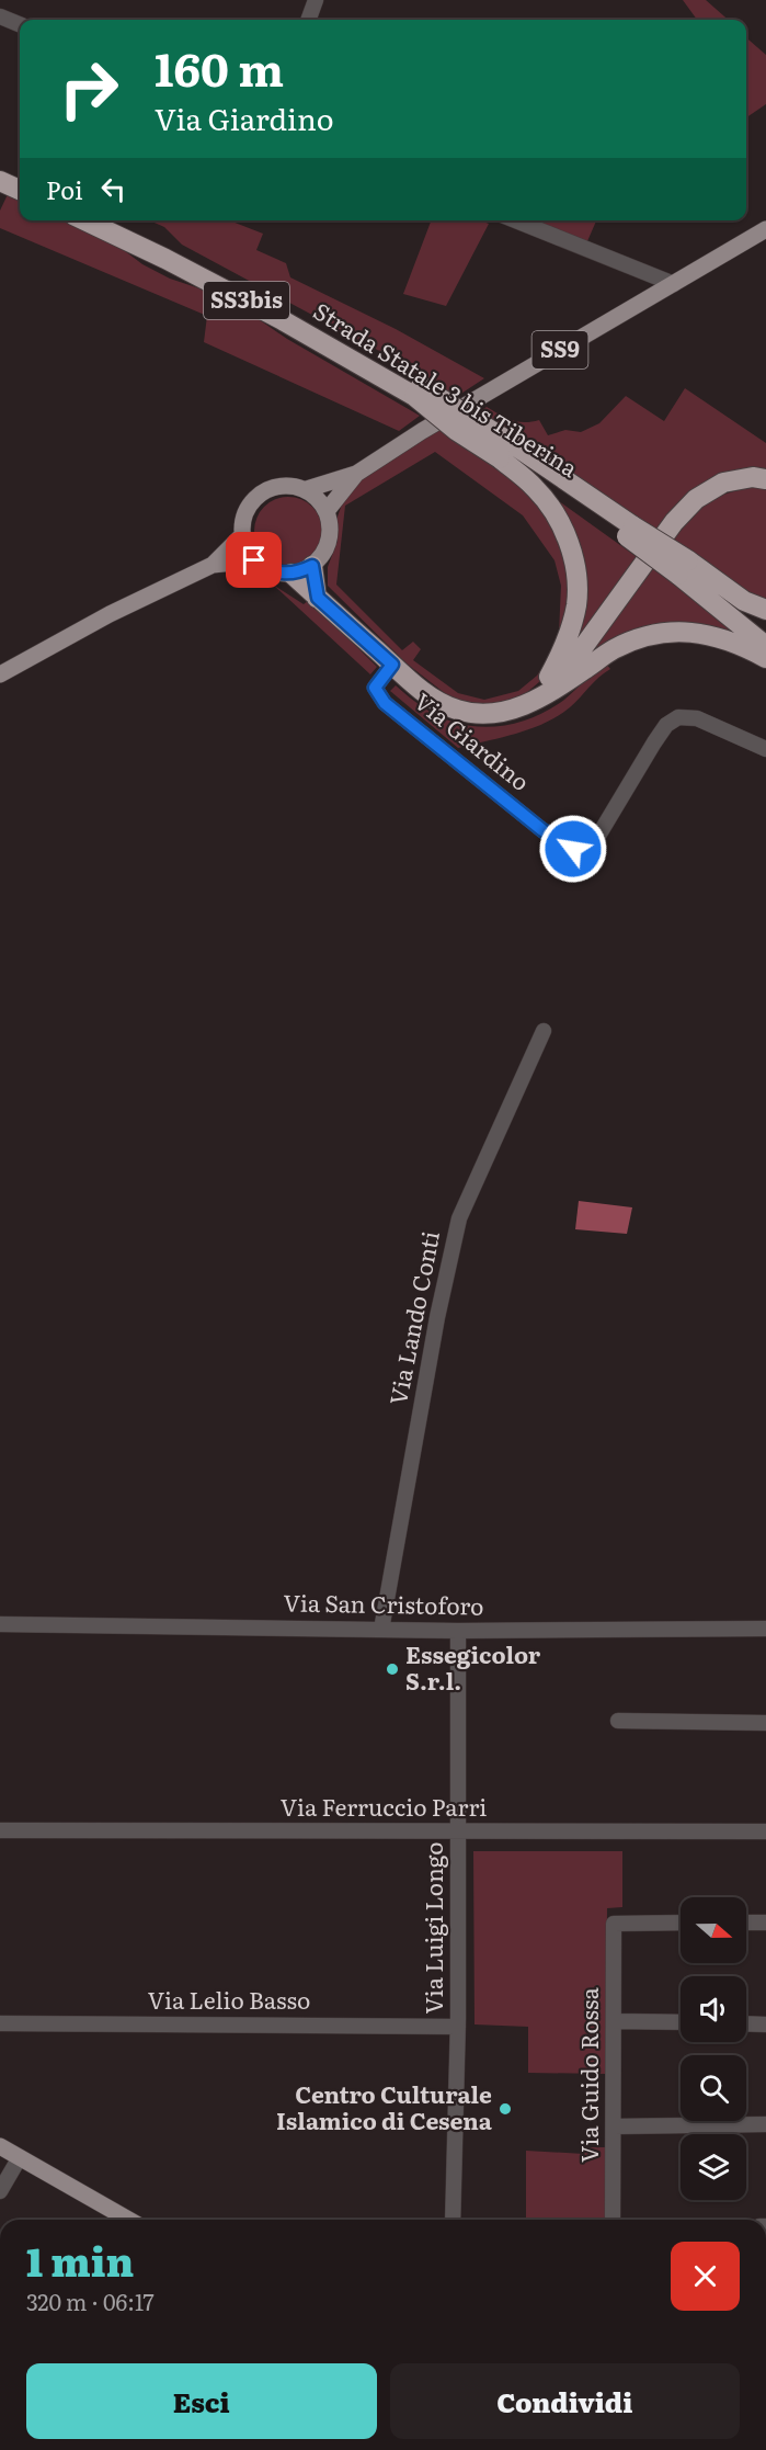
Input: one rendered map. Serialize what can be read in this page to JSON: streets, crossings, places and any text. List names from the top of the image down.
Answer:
{
  "streets": {
    "highway": ["SS3bis", "Strada Statale 3 bis Tiberina"],
    "main road": ["SS9"],
    "street": [
      "Via Giardino",
      "Via Lando Conti",
      "Via San Cristoforo",
      "Via Ferruccio Parri",
      "Via Luigi Longo",
      "Via Lelio Basso",
      "Via Guido Rossa"
    ]
  },
  "crossings": [
    ["Via Lando Conti", "Via San Cristoforo"],
    ["Via San Cristoforo", "Via Luigi Longo"],
    ["Via Ferruccio Parri", "Via Luigi Longo"],
    ["Via Luigi Longo", "Via Lelio Basso"]
  ],
  "places": ["Essegicolor S.r.l.", "Centro Culturale Islamico di Cesena"],
  "north": "right",
  "page": {
    "turn": ["160 m", "Via Giardino"],
    "then": "Poi",
    "heading": ["1 min", "320 m · 06:17"],
    "buttons": ["Esci", "Condividi"]
  }
}
